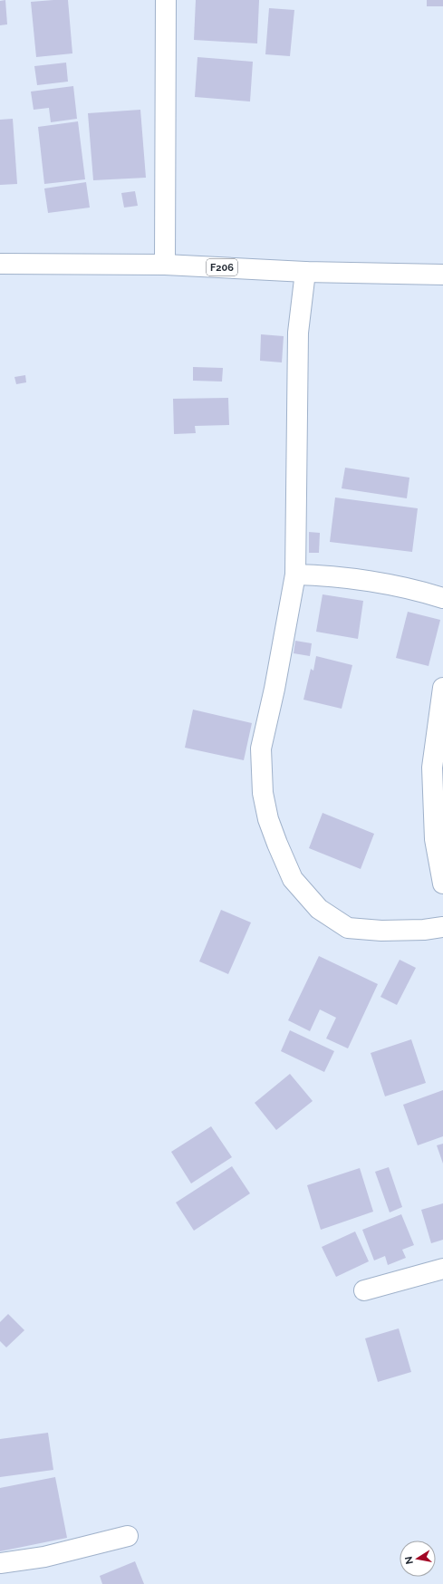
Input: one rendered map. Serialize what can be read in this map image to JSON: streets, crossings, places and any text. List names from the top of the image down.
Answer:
{
  "streets": {
    "street": ["F206"]
  },
  "north": "left"
}
